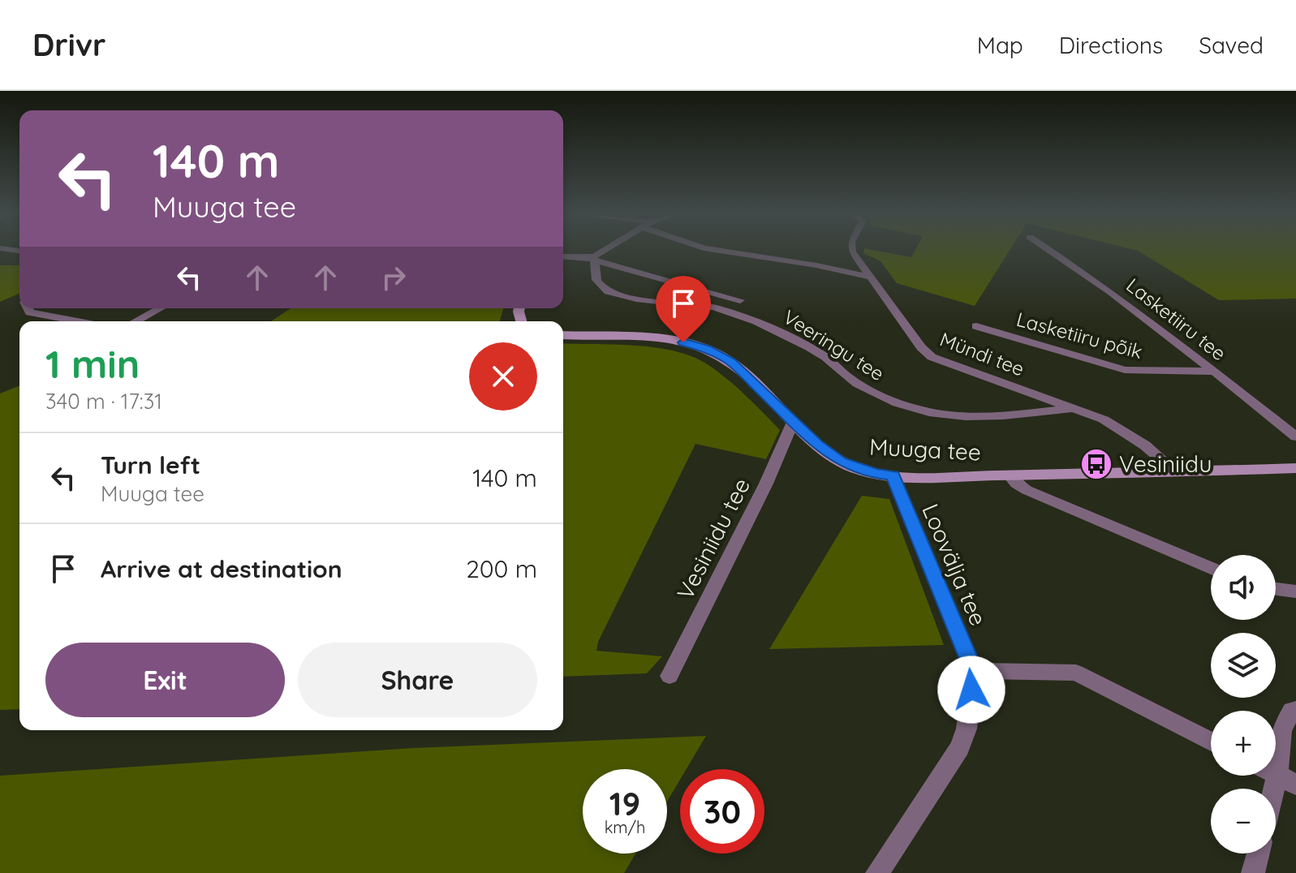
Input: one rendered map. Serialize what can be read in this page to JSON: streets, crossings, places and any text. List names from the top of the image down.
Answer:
{
  "streets": {
    "street": [
      "Lasketiiru tee",
      "Lasketiiru põik",
      "Veeringu tee",
      "Mündi tee",
      "Muuga tee",
      "Vesiniidu tee",
      "Loovälja tee"
    ]
  },
  "crossings": [
    ["Lasketiiru tee", "Lasketiiru põik"],
    ["Veeringu tee", "Mündi tee"],
    ["Mündi tee", "Muuga tee"],
    ["Muuga tee", "Vesiniidu tee"],
    ["Muuga tee", "Loovälja tee"]
  ],
  "places": {
    "bus stop": ["Vesiniidu"]
  },
  "page": {
    "header": "Drivr",
    "nav": ["Map", "Directions", "Saved"],
    "turn": ["140 m", "Muuga tee"],
    "heading": ["1 min", "340 m · 17:31"],
    "list": [
      {
        "name": "Turn left",
        "note": "Muuga tee",
        "value": "140 m"
      },
      {
        "name": "Arrive at destination",
        "value": "200 m"
      }
    ],
    "map_buttons": ["+", "−"],
    "buttons": ["Exit", "Share"],
    "speed": "19 km/h",
    "limit": "30"
  }
}
